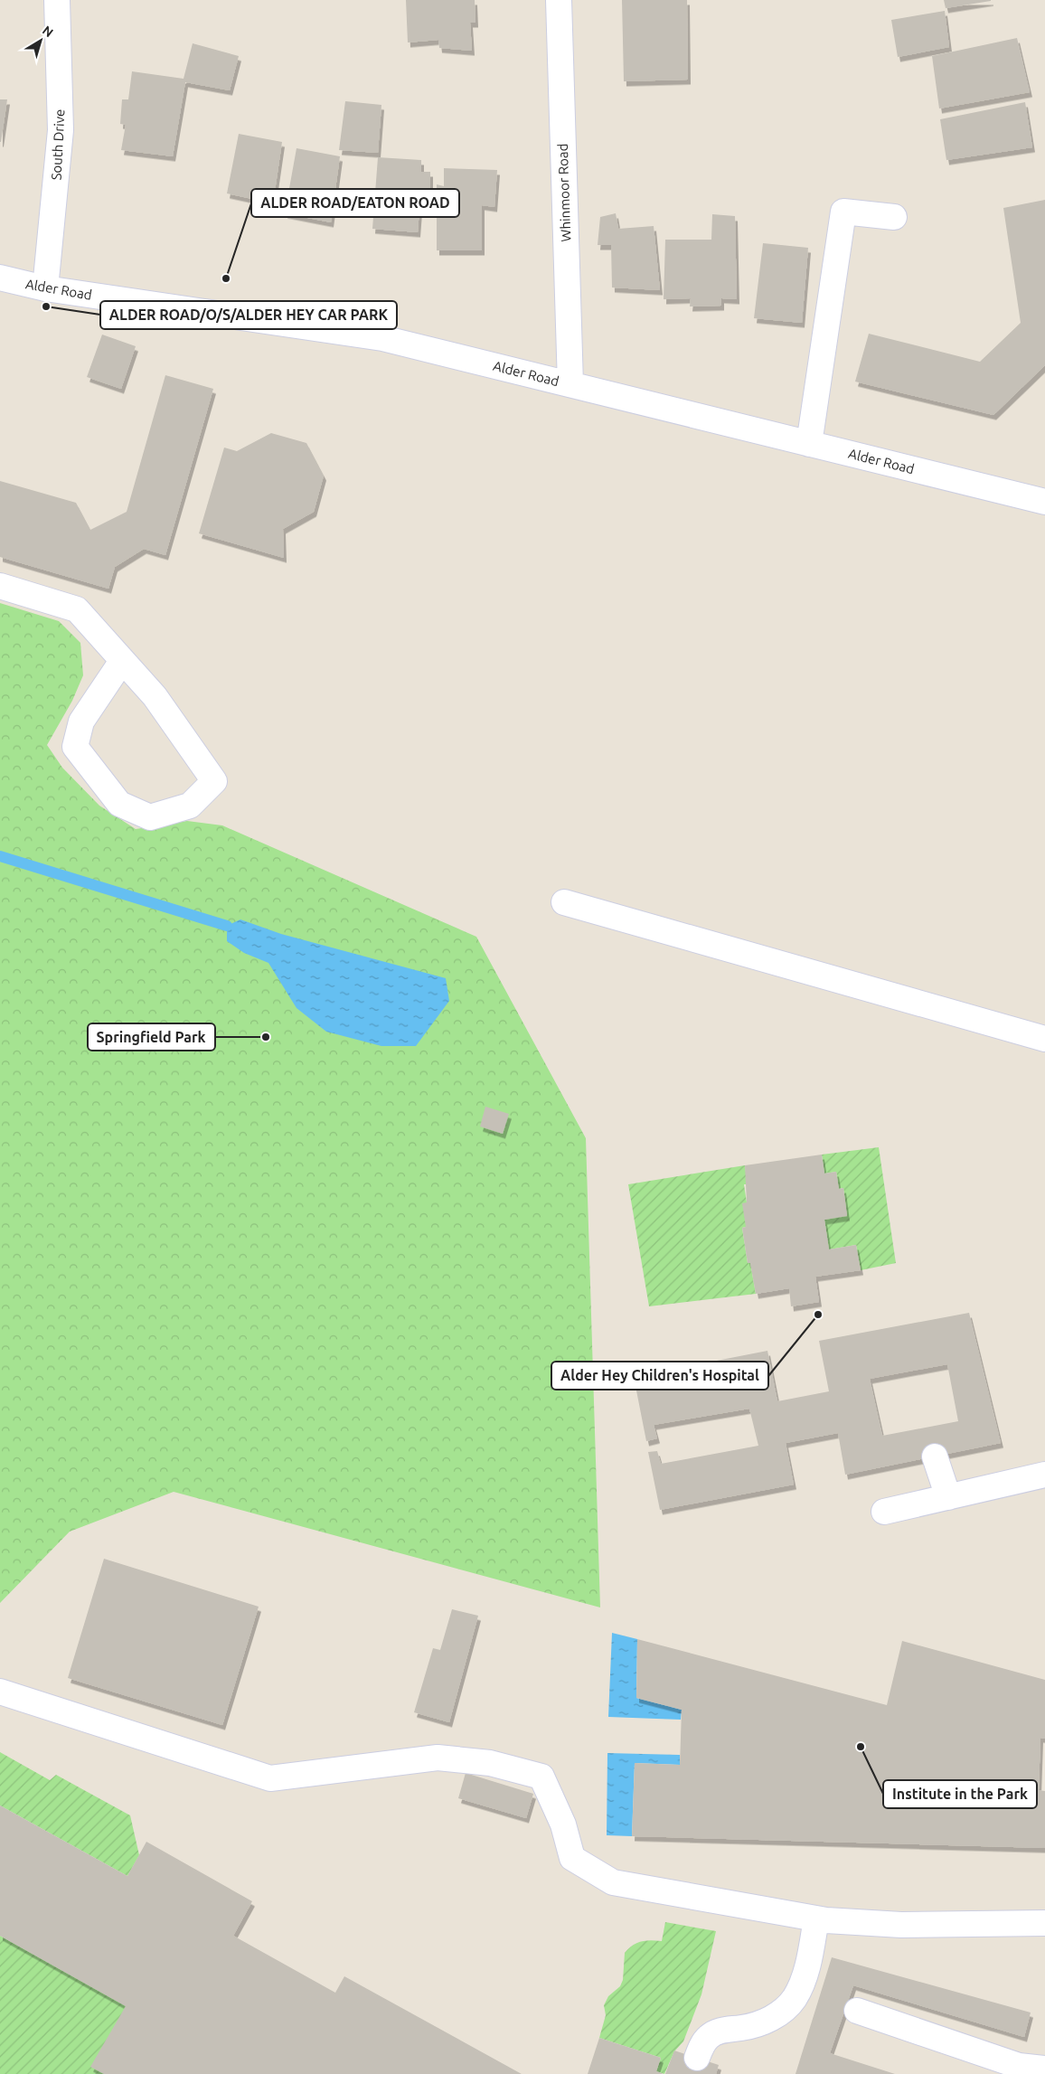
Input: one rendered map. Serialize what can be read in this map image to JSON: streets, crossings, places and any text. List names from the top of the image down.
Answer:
{
  "streets": {
    "street": ["South Drive", "Whinmoor Road", "Alder Road"]
  },
  "crossings": [
    ["South Drive", "Alder Road"],
    ["Whinmoor Road", "Alder Road"]
  ],
  "places": [
    "ALDER ROAD/EATON ROAD",
    "ALDER ROAD/O/S/ALDER HEY CAR PARK",
    "Springfield Park",
    "Alder Hey Children's Hospital",
    "Institute in the Park"
  ],
  "north": "top right"
}
